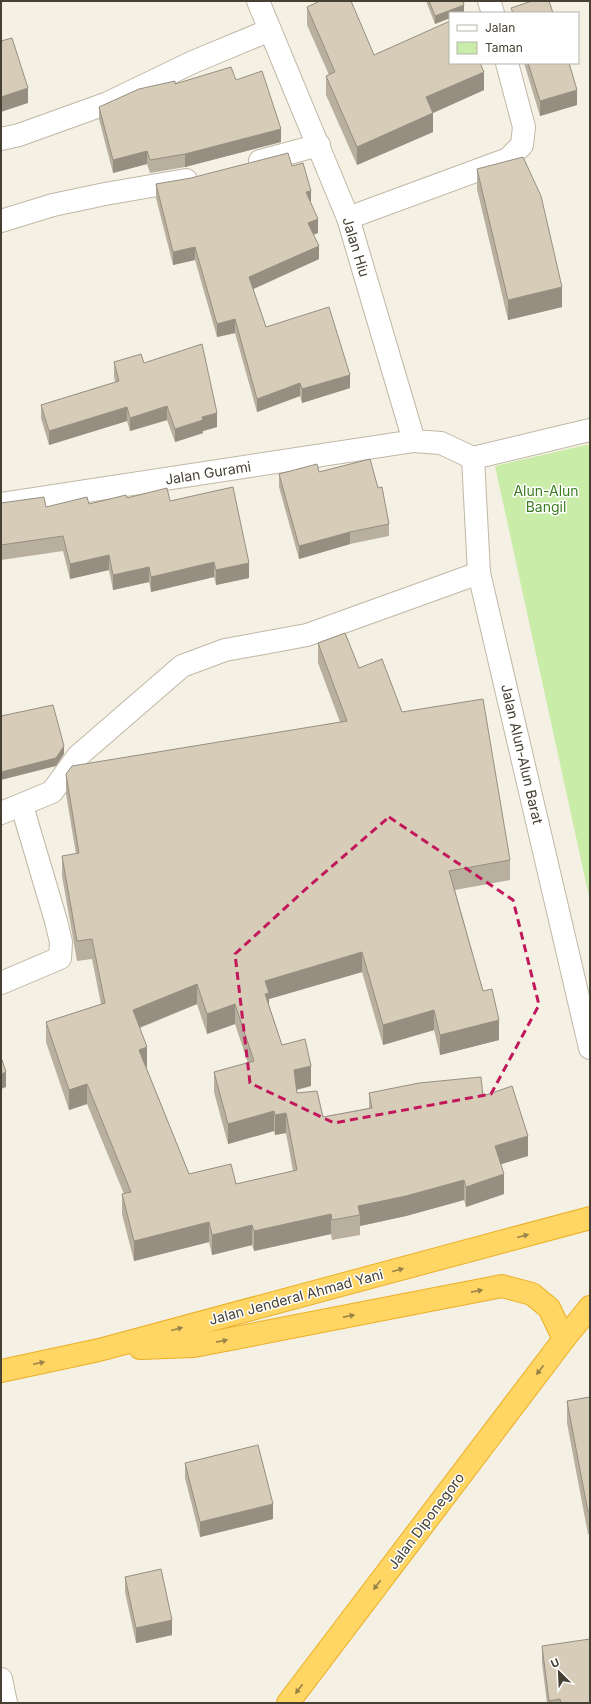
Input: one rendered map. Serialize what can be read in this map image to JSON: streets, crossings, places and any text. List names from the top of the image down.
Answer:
{
  "streets": {
    "highway": ["Jalan Jenderal Ahmad Yani", "Jalan Diponegoro"],
    "street": ["Jalan Hiu", "Jalan Gurami", "Jalan Alun-Alun Barat"]
  },
  "crossings": [
    ["Jalan Hiu", "Jalan Gurami"]
  ],
  "one_way": ["Jalan Diponegoro"],
  "parks": ["Alun-Alun Bangil"],
  "legend": ["Jalan", "Taman"],
  "north": "top left"
}
